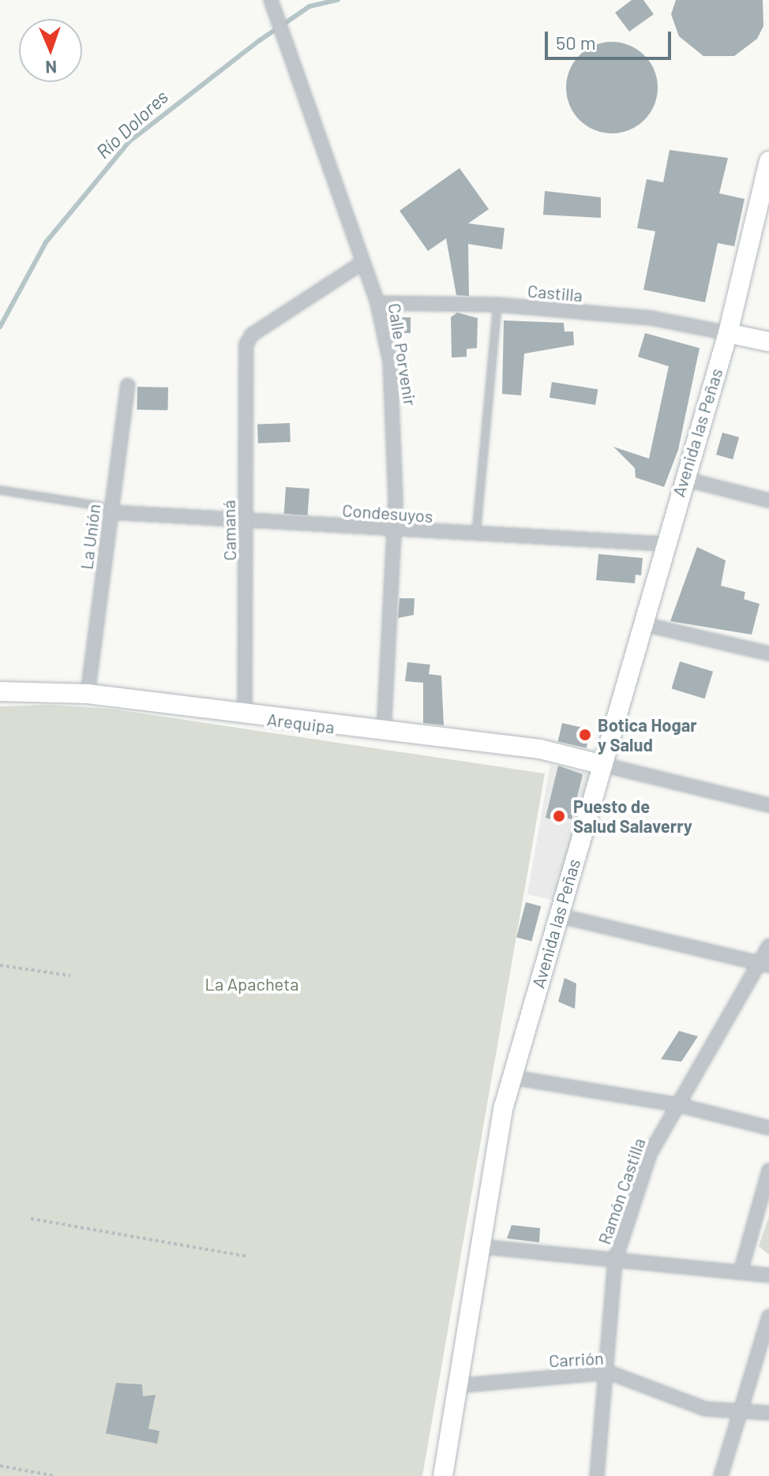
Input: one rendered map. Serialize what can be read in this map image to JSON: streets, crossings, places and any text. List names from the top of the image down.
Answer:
{
  "streets": {
    "street": [
      "Castilla",
      "Calle Porvenir",
      "Avenida las Peñas",
      "Condesuyos",
      "Camaná",
      "La Unión",
      "Arequipa",
      "Ramón Castilla",
      "Carrión"
    ]
  },
  "crossings": [
    ["Castilla", "Calle Porvenir"],
    ["Castilla", "Avenida las Peñas"],
    ["Calle Porvenir", "Condesuyos"],
    ["Calle Porvenir", "Camaná"],
    ["Calle Porvenir", "Arequipa"],
    ["Avenida las Peñas", "Condesuyos"],
    ["Avenida las Peñas", "Arequipa"],
    ["Avenida las Peñas", "Carrión"],
    ["Condesuyos", "Camaná"],
    ["Condesuyos", "La Unión"],
    ["Camaná", "Arequipa"],
    ["La Unión", "Arequipa"],
    ["Ramón Castilla", "Carrión"]
  ],
  "water": ["Río Dolores"],
  "parks": ["La Apacheta"],
  "places": ["Botica Hogar y Salud", "Puesto de Salud Salaverry"],
  "scale_bar": "50 m",
  "north": "bottom"
}
